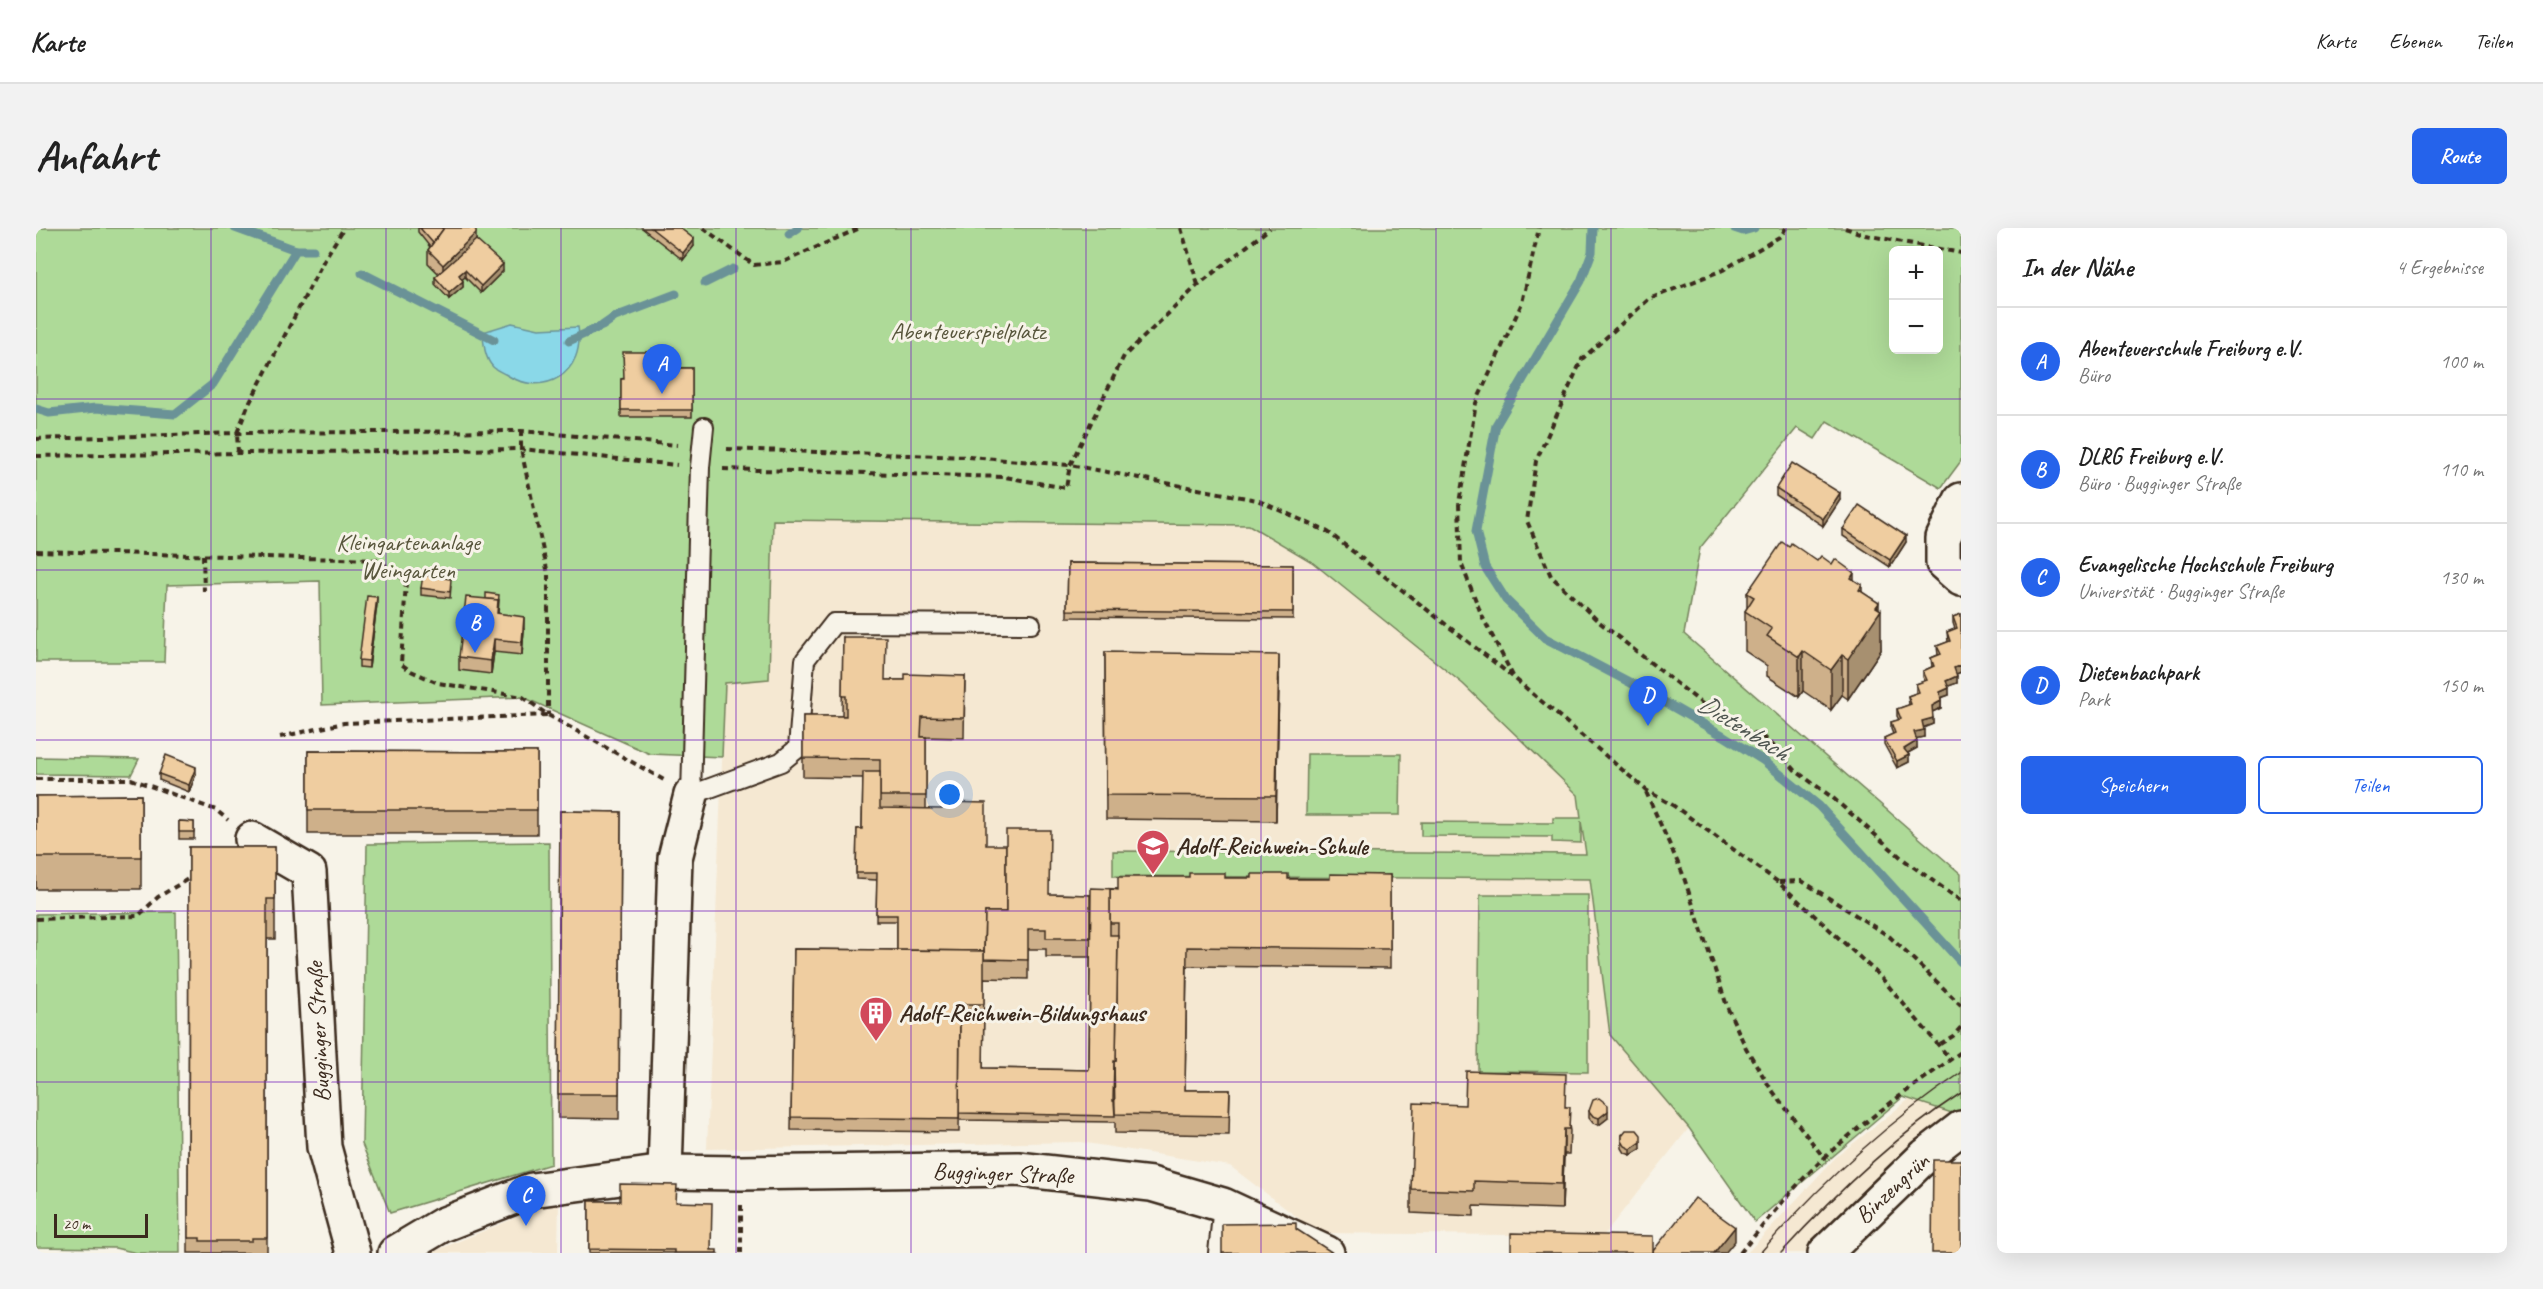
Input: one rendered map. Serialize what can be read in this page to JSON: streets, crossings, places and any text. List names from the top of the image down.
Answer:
{
  "streets": {
    "street": ["Bugginger Straße", "Binzengrün"]
  },
  "water": ["Dietenbach"],
  "parks": ["Abenteuerspielplatz", "Kleingartenanlage Weingarten"],
  "places": {
    "school or university": ["Adolf-Reichwein-Schule"],
    "building": ["Adolf-Reichwein-Bildungshaus"]
  },
  "scale_bar": "20 m",
  "page": {
    "header": "Karte",
    "nav": ["Karte", "Ebenen", "Teilen"],
    "buttons": [
      "Route",
      ["Speichern", "Teilen"]
    ],
    "title": "Anfahrt",
    "heading": ["In der Nähe", "4 Ergebnisse"],
    "map_buttons": ["+", "−"],
    "list": [
      {
        "mark": "A",
        "name": "Abenteuerschule Freiburg e.V.",
        "note": "Büro",
        "value": "100 m"
      },
      {
        "mark": "B",
        "name": "DLRG Freiburg e.V.",
        "note": "Büro · Bugginger Straße",
        "value": "110 m"
      },
      {
        "mark": "C",
        "name": "Evangelische Hochschule Freiburg",
        "note": "Universität · Bugginger Straße",
        "value": "130 m"
      },
      {
        "mark": "D",
        "name": "Dietenbachpark",
        "note": "Park",
        "value": "150 m"
      }
    ],
    "pins": [
      "A",
      "B",
      "D",
      "C"
    ],
    "scale": "20 m"
  }
}
